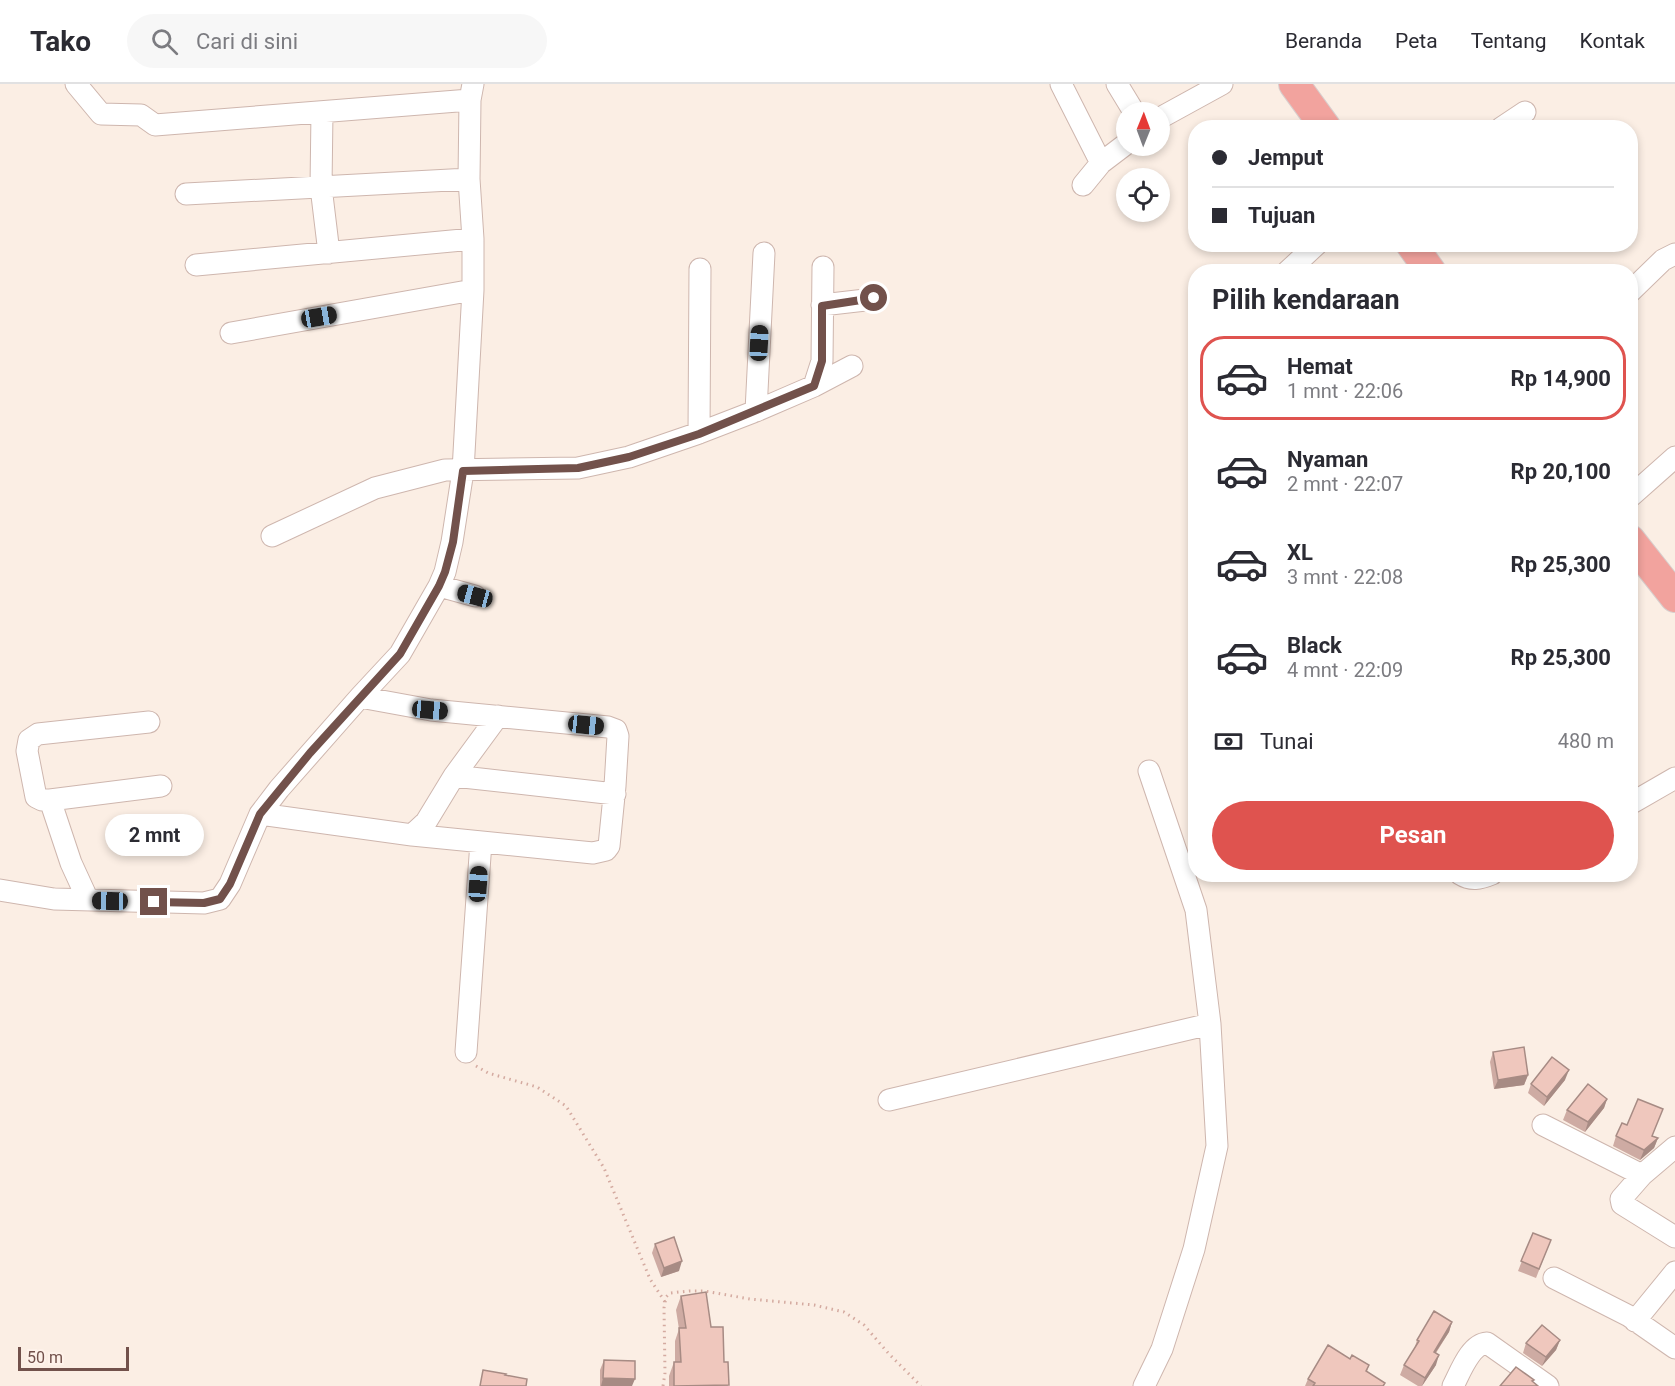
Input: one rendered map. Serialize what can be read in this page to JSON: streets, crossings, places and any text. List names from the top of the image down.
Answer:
{
  "scale_bar": "50 m",
  "north": "top",
  "page": {
    "header": "Tako",
    "search": "Cari di sini",
    "nav": [
      "Beranda",
      "Peta",
      "Tentang",
      "Kontak"
    ],
    "banner": ["Jemput", "Tujuan"],
    "heading": "Pilih kendaraan",
    "list": [
      {
        "name": "Hemat",
        "note": "1 mnt · 22:06",
        "value": "Rp 14,900"
      },
      {
        "name": "Nyaman",
        "note": "2 mnt · 22:07",
        "value": "Rp 20,100"
      },
      {
        "name": "XL",
        "note": "3 mnt · 22:08",
        "value": "Rp 25,300"
      },
      {
        "name": "Black",
        "note": "4 mnt · 22:09",
        "value": "Rp 25,300"
      }
    ],
    "pay": ["Tunai", "480 m"],
    "buttons": "Pesan",
    "bubble": "2 mnt",
    "scale": "50 m"
  }
}
